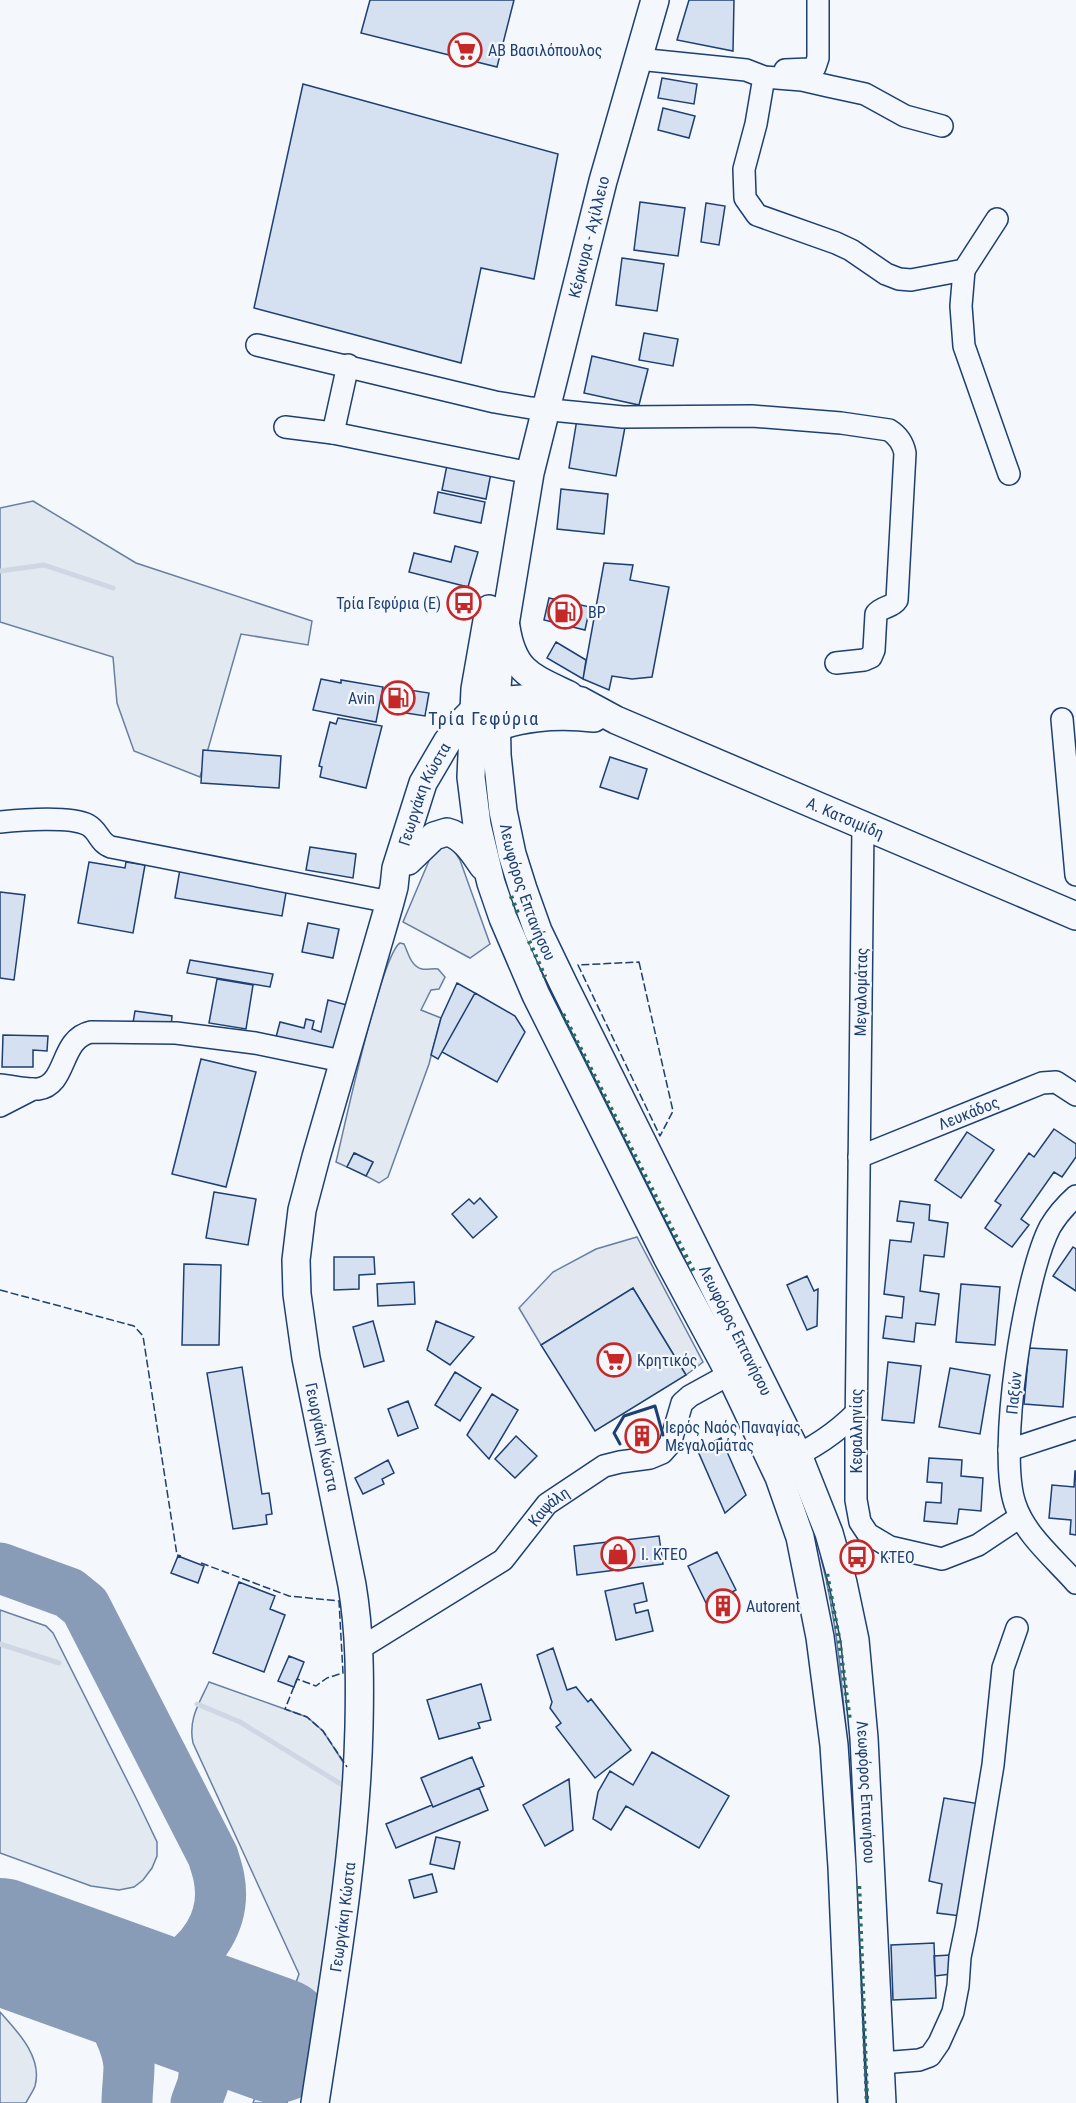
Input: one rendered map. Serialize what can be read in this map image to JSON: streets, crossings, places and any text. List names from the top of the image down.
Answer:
{
  "streets": {
    "main road": [
      "Κέρκυρα - Αχίλλειο",
      "Γεωργάκη Κώστα",
      "Α. Κατσιμίδη",
      "Λεωφόρος Επτανήσου"
    ],
    "street": [
      "Μεγαλομάτας",
      "Λευκάδος",
      "Παξών",
      "Κεφαλληνίας",
      "Καψάλη"
    ]
  },
  "crossings": [
    ["Κέρκυρα - Αχίλλειο", "Γεωργάκη Κώστα"],
    ["Κέρκυρα - Αχίλλειο", "Α. Κατσιμίδη"],
    ["Κέρκυρα - Αχίλλειο", "Λεωφόρος Επτανήσου"],
    ["Γεωργάκη Κώστα", "Α. Κατσιμίδη"],
    ["Γεωργάκη Κώστα", "Λεωφόρος Επτανήσου"],
    ["Γεωργάκη Κώστα", "Καψάλη"],
    ["Α. Κατσιμίδη", "Λεωφόρος Επτανήσου"],
    ["Α. Κατσιμίδη", "Μεγαλομάτας"],
    ["Λεωφόρος Επτανήσου", "Καψάλη"],
    ["Μεγαλομάτας", "Λευκάδος"],
    ["Μεγαλομάτας", "Κεφαλληνίας"],
    ["Λευκάδος", "Κεφαλληνίας"],
    ["Παξών", "Κεφαλληνίας"]
  ],
  "districts": ["Τρία Γεφύρια"],
  "places": {
    "supermarket": ["ΑΒ Βασιλόπουλος", "Κρητικός"],
    "bus stop": ["Τρία Γεφύρια (E)", "ΚΤΕΟ"],
    "fuel station": ["BP", "Avin"],
    "building": ["Ιερός Ναός Παναγίας Μεγαλομάτας", "Autorent"],
    "shop": ["Ι. ΚΤΕΟ"]
  }
}
